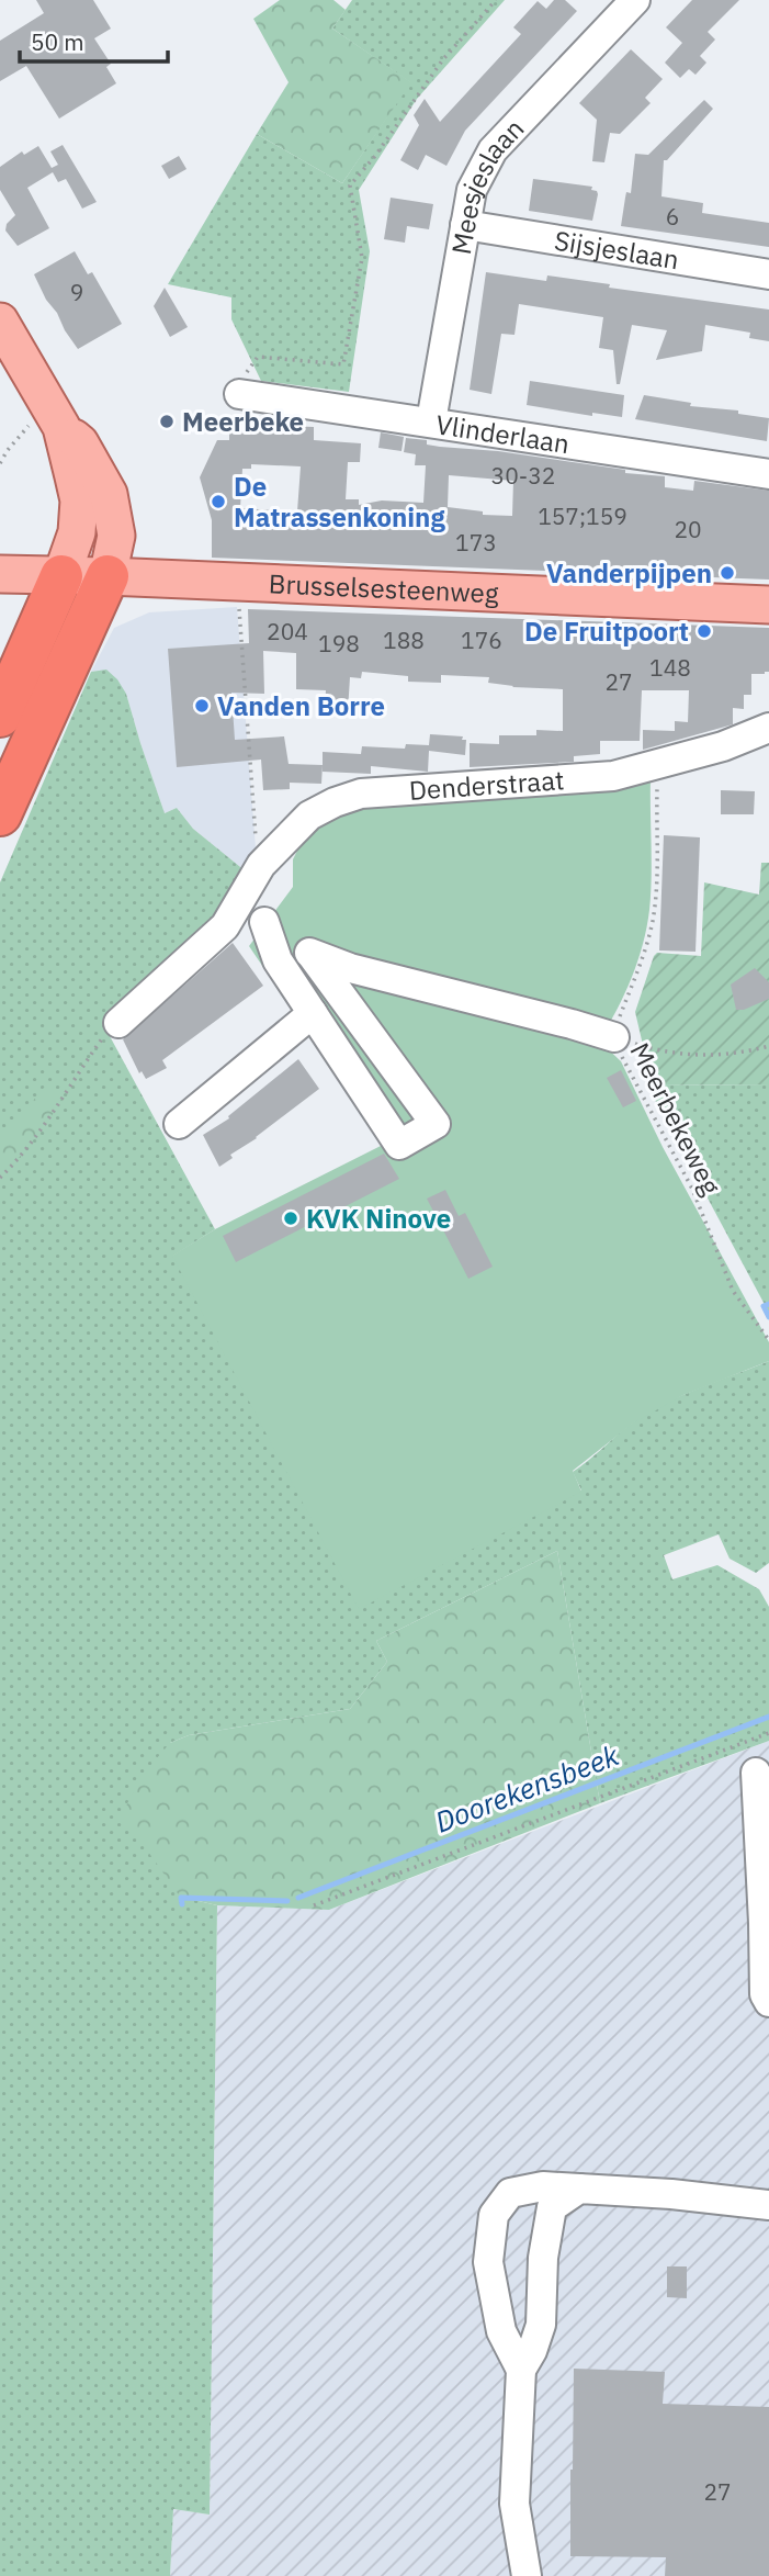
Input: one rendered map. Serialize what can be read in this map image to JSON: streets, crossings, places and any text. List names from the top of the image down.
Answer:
{
  "streets": {
    "main road": ["Brusselsesteenweg"],
    "street": [
      "Meesjeslaan",
      "Sijsjeslaan",
      "Vlinderlaan",
      "Denderstraat"
    ],
    "path": ["Meerbekeweg"]
  },
  "crossings": [
    ["Meesjeslaan", "Sijsjeslaan"],
    ["Meesjeslaan", "Vlinderlaan"],
    ["Denderstraat", "Meerbekeweg"]
  ],
  "water": ["Doorekensbeek"],
  "places": [
    "Meerbeke",
    "De Matrassenkoning",
    "Vanderpijpen",
    "De Fruitpoort",
    "Vanden Borre",
    "KVK Ninove"
  ],
  "house_numbers": [
    "6",
    "9",
    "30-32",
    "157;159",
    "20",
    "173",
    "204",
    "188",
    "176",
    "198",
    "148",
    "27",
    "27"
  ],
  "scale_bar": "50 m"
}
